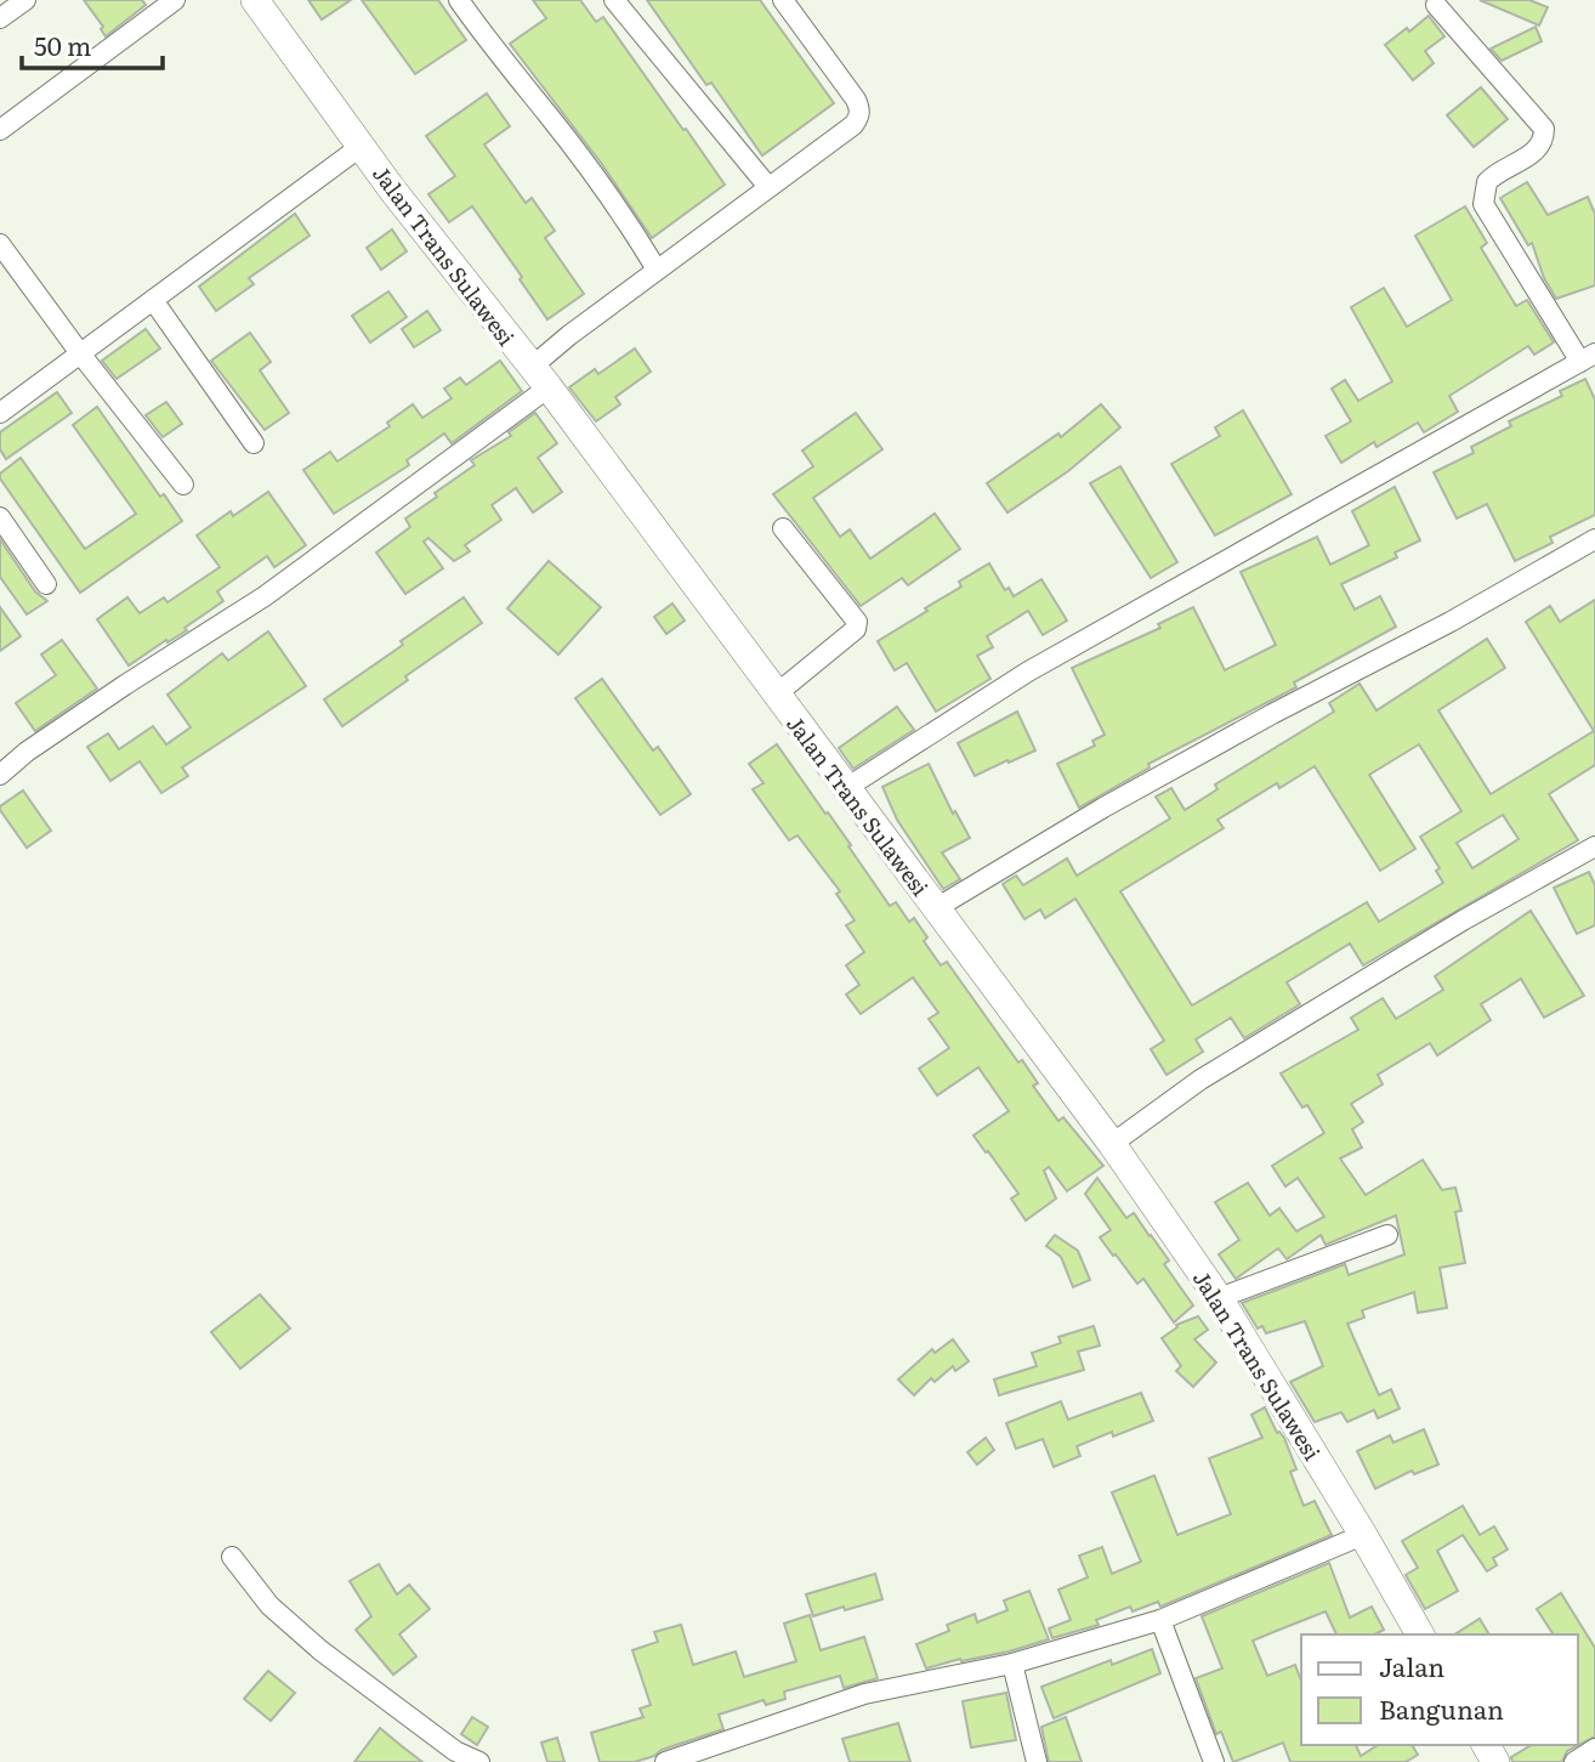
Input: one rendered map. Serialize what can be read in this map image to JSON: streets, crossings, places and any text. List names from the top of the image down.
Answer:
{
  "streets": {
    "highway": ["Jalan Trans Sulawesi"]
  },
  "legend": ["Jalan", "Bangunan"],
  "scale_bar": "50 m"
}
